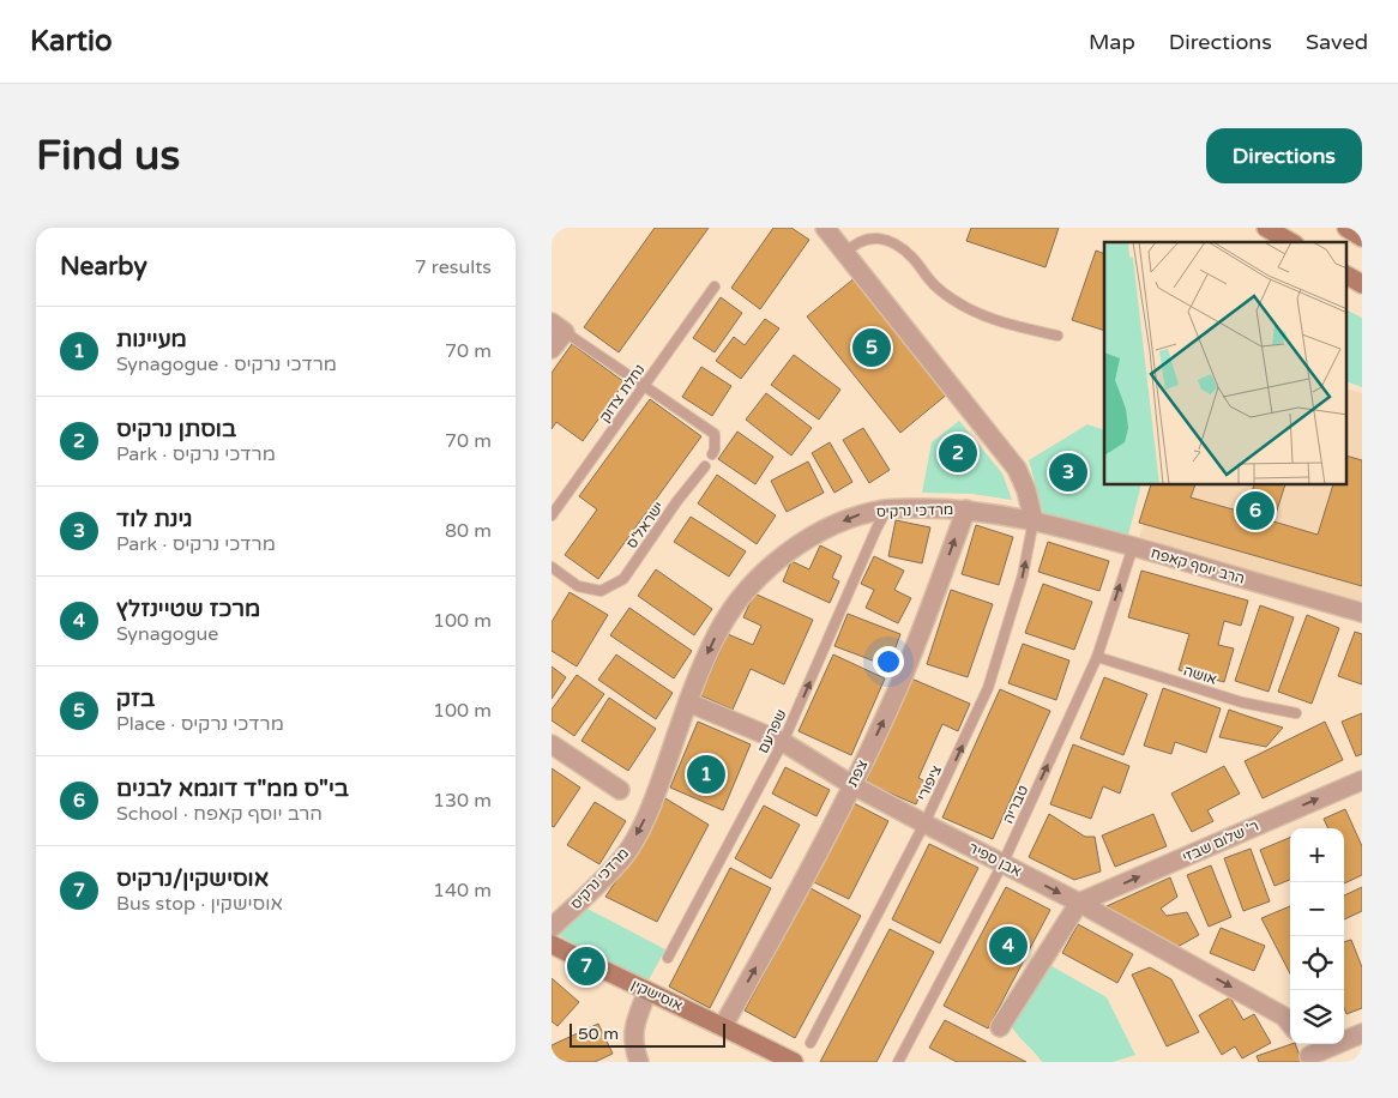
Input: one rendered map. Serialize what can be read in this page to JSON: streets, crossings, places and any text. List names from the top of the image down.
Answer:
{
  "streets": {
    "street": [
      "מרדכי נרקיס",
      "הרב יוסף קאפח",
      "צפת",
      "ר' שלום שבזי",
      "אבן ספיר",
      "אוסישקין"
    ],
    "lane": [
      "נחלת צדוק",
      "ישראל'ס",
      "אושה",
      "שפרעם",
      "ציפורי",
      "טבריה"
    ]
  },
  "crossings": [
    ["מרדכי נרקיס", "הרב יוסף קאפח"],
    ["מרדכי נרקיס", "שפרעם"],
    ["מרדכי נרקיס", "צפת"],
    ["מרדכי נרקיס", "ציפורי"],
    ["מרדכי נרקיס", "אבן ספיר"],
    ["הרב יוסף קאפח", "ציפורי"],
    ["הרב יוסף קאפח", "טבריה"],
    ["אושה", "טבריה"],
    ["שפרעם", "אבן ספיר"],
    ["צפת", "אבן ספיר"],
    ["צפת", "אוסישקין"],
    ["ציפורי", "אבן ספיר"],
    ["טבריה", "אבן ספיר"],
    ["ר' שלום שבזי", "אבן ספיר"]
  ],
  "one_way": [
    "מרדכי נרקיס",
    "שפרעם",
    "צפת",
    "ציפורי",
    "טבריה",
    "ר' שלום שבזי",
    "אבן ספיר"
  ],
  "scale_bar": "50 m",
  "page": {
    "header": "Kartio",
    "nav": ["Map", "Directions", "Saved"],
    "buttons": "Directions",
    "title": "Find us",
    "heading": ["Nearby", "7 results"],
    "list": [
      {
        "mark": "1",
        "name": "מעיינות",
        "note": "Synagogue · מרדכי נרקיס",
        "value": "70 m"
      },
      {
        "mark": "2",
        "name": "בוסתן נרקיס",
        "note": "Park · מרדכי נרקיס",
        "value": "70 m"
      },
      {
        "mark": "3",
        "name": "גינת לוד",
        "note": "Park · מרדכי נרקיס",
        "value": "80 m"
      },
      {
        "mark": "4",
        "name": "מרכז שטיינזלץ",
        "note": "Synagogue",
        "value": "100 m"
      },
      {
        "mark": "5",
        "name": "בזק",
        "note": "Place · מרדכי נרקיס",
        "value": "100 m"
      },
      {
        "mark": "6",
        "name": "בי\"ס ממ\"ד דוגמא לבנים",
        "note": "School · הרב יוסף קאפח",
        "value": "130 m"
      },
      {
        "mark": "7",
        "name": "אוסישקין/נרקיס",
        "note": "Bus stop · אוסישקין",
        "value": "140 m"
      }
    ],
    "pins": [
      "5",
      "2",
      "3",
      "6",
      "1",
      "4",
      "7"
    ],
    "map_buttons": ["+", "−"],
    "scale": "50 m"
  }
}
